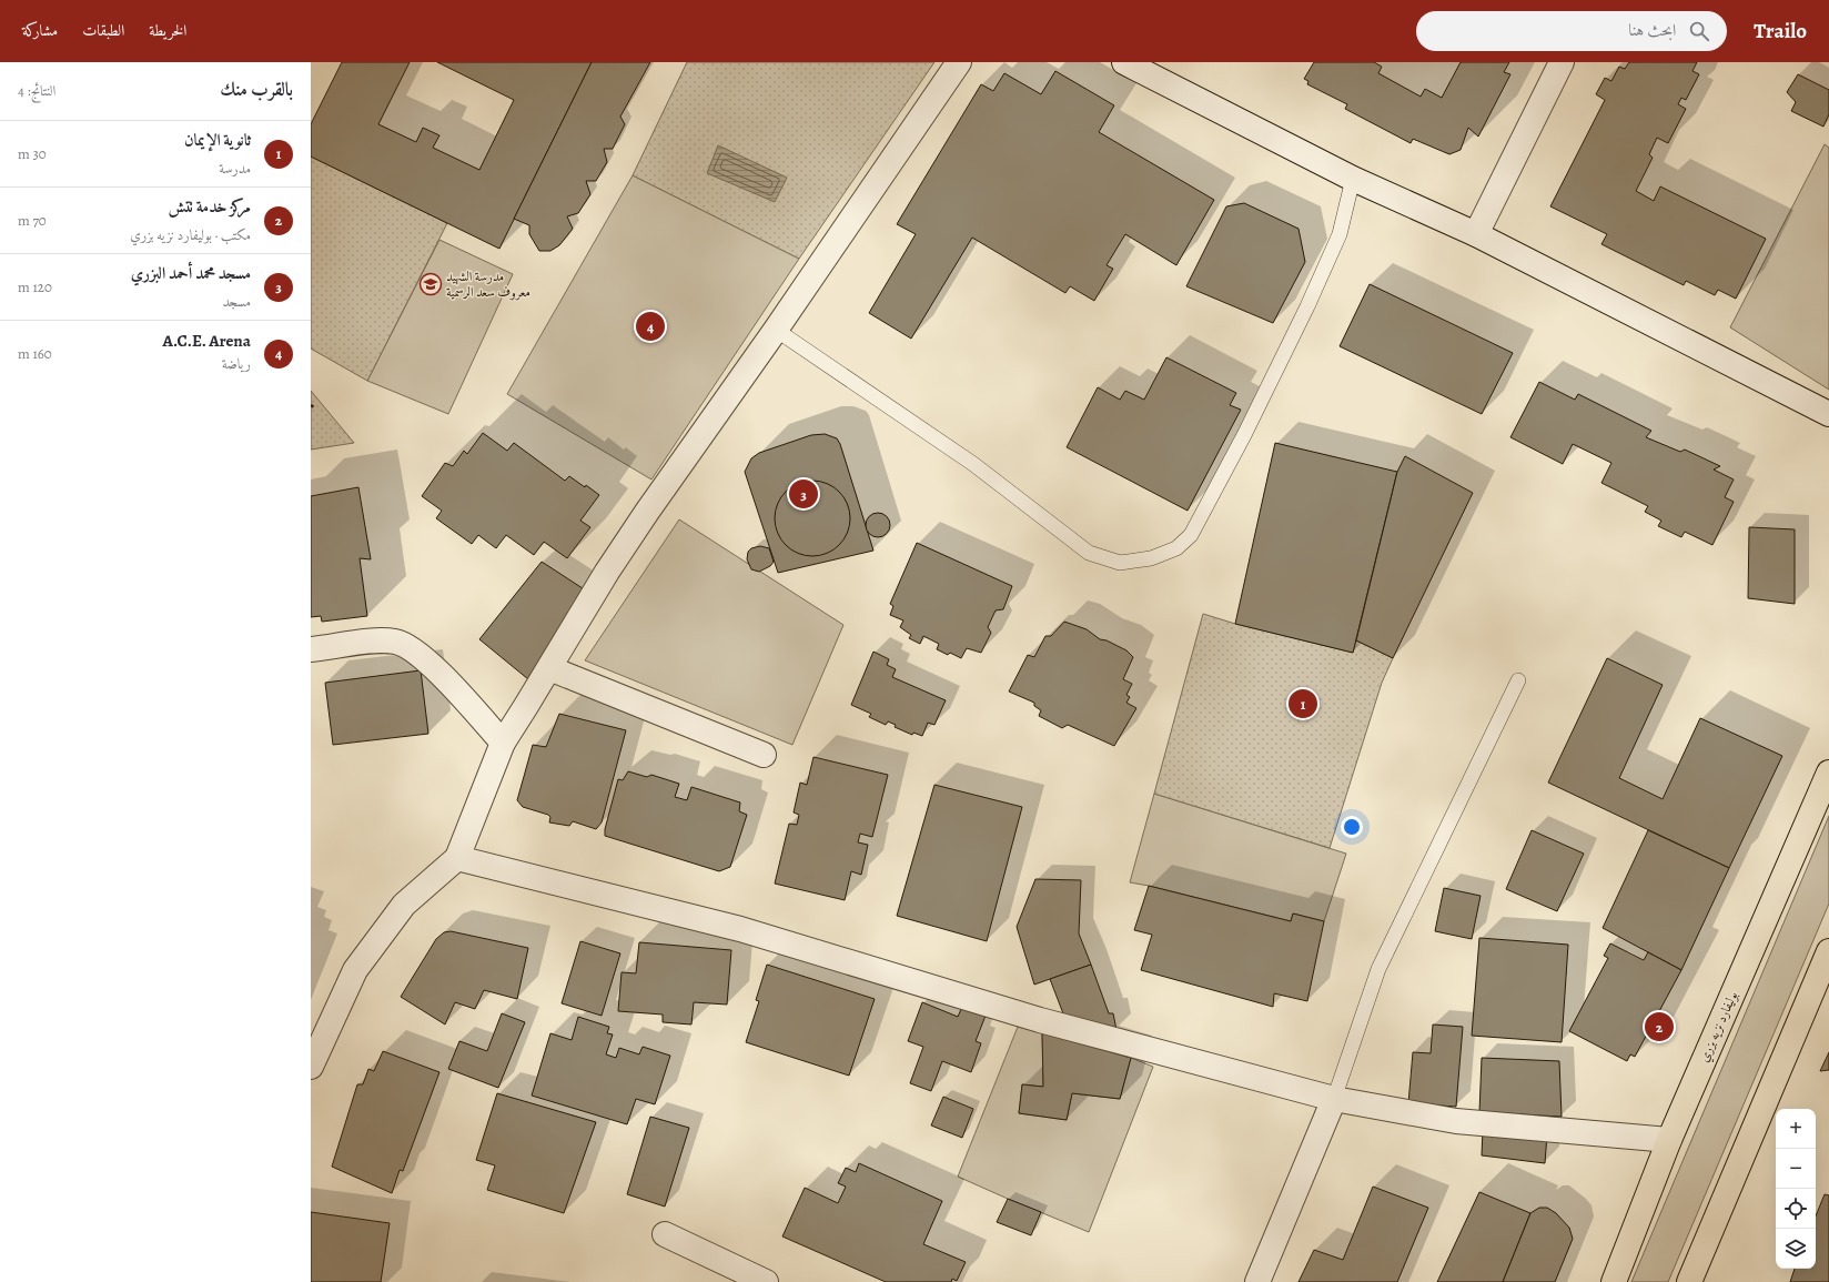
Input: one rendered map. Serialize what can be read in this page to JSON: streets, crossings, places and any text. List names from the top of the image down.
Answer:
{
  "streets": {
    "highway": ["بوليفارد نزيه بزري"]
  },
  "places": {
    "school or university": ["مدرسة الشهيد معروف سعد الرسمية"]
  },
  "page": {
    "header": "Trailo",
    "search": "ابحث هنا",
    "nav": ["الخريطة", "الطبقات", "مشاركة"],
    "heading": ["بالقرب منك", "النتائج: 4"],
    "list": [
      {
        "mark": "1",
        "name": "ثانوية الإيمان",
        "note": "مدرسة",
        "value": "30 m"
      },
      {
        "mark": "2",
        "name": "مركز خدمة تتش",
        "note": "مكتب · بوليفارد نزيه بزري",
        "value": "70 m"
      },
      {
        "mark": "3",
        "name": "مسجد محمد أحمد البزري",
        "note": "مسجد",
        "value": "120 m"
      },
      {
        "mark": "4",
        "name": "A.C.E. Arena",
        "note": "رياضة",
        "value": "160 m"
      }
    ],
    "pins": [
      "4",
      "3",
      "1",
      "2"
    ],
    "map_buttons": ["+", "−"]
  }
}
